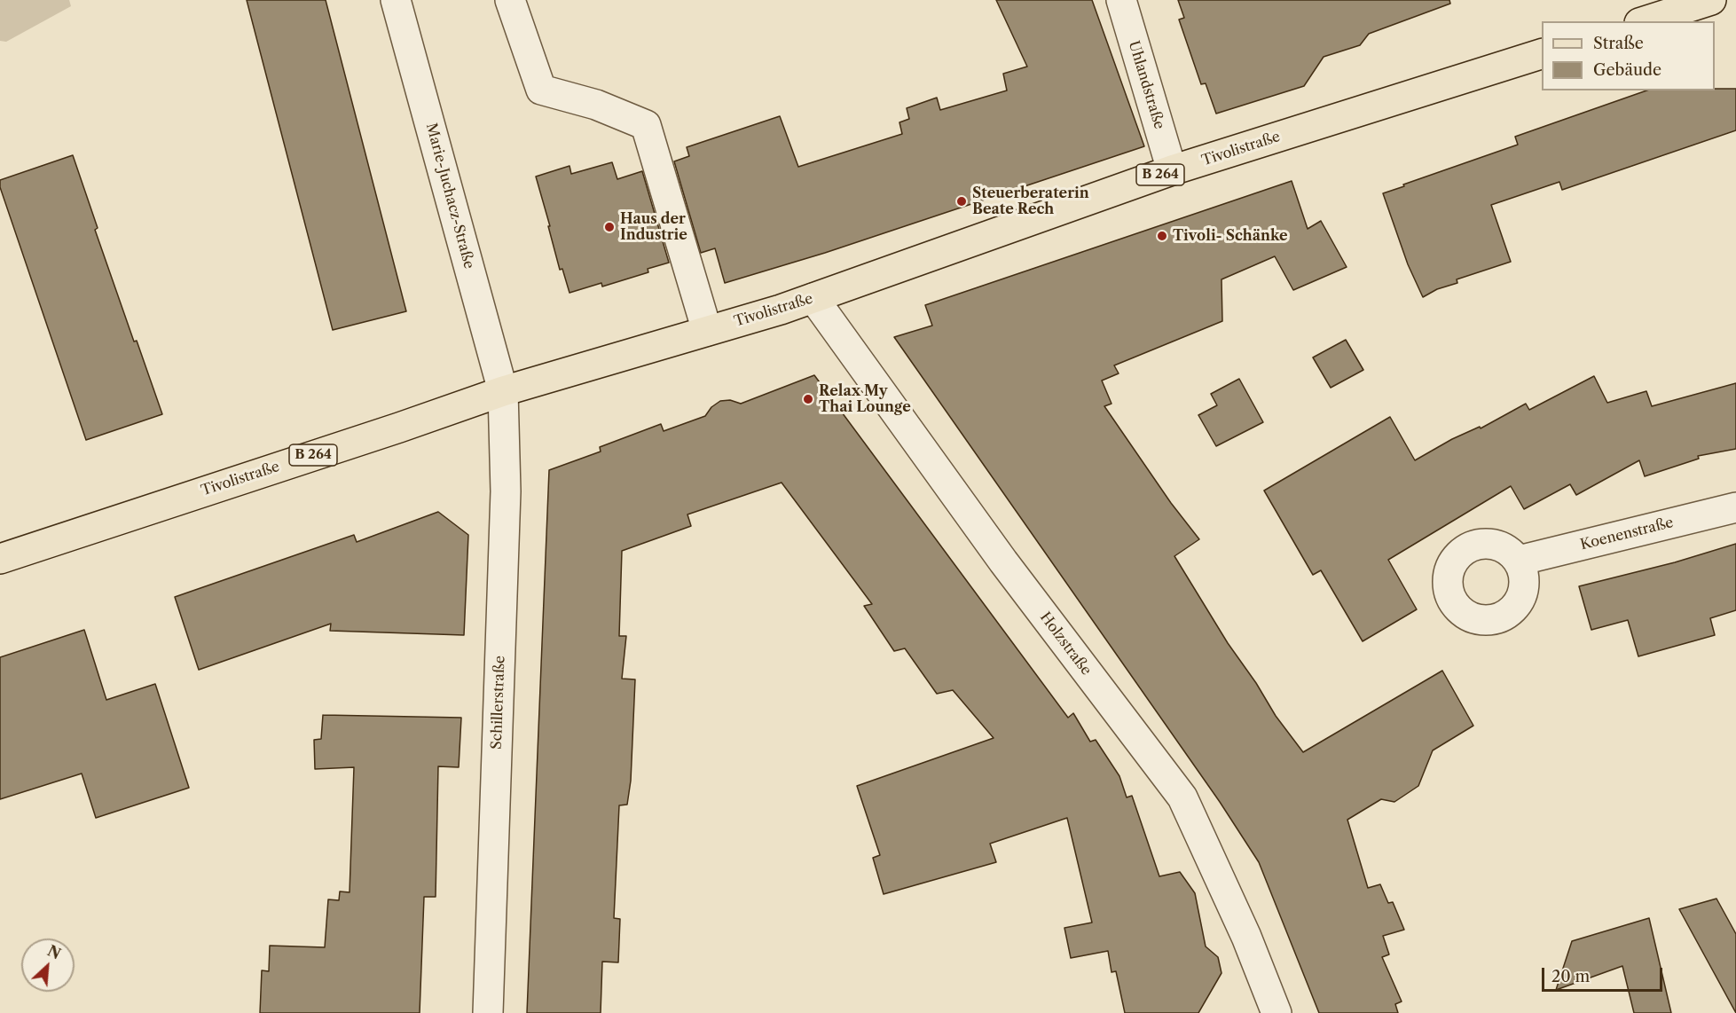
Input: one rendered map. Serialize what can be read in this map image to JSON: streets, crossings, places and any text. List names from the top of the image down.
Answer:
{
  "streets": {
    "main road": ["Tivolistraße", "B 264"],
    "street": [
      "Uhlandstraße",
      "Marie-Juchacz-Straße",
      "Koenenstraße",
      "Holzstraße",
      "Schillerstraße"
    ]
  },
  "crossings": [
    ["Uhlandstraße", "Tivolistraße"],
    ["Tivolistraße", "Marie-Juchacz-Straße"],
    ["Tivolistraße", "Holzstraße"],
    ["Tivolistraße", "Schillerstraße"],
    ["Marie-Juchacz-Straße", "Schillerstraße"]
  ],
  "places": [
    "Steuerberaterin Beate Rech",
    "Haus der Industrie",
    "Tivoli- Schänke",
    "Relax My Thai Lounge"
  ],
  "legend": ["Straße", "Gebäude"],
  "scale_bar": "20 m",
  "north": "top right"
}
